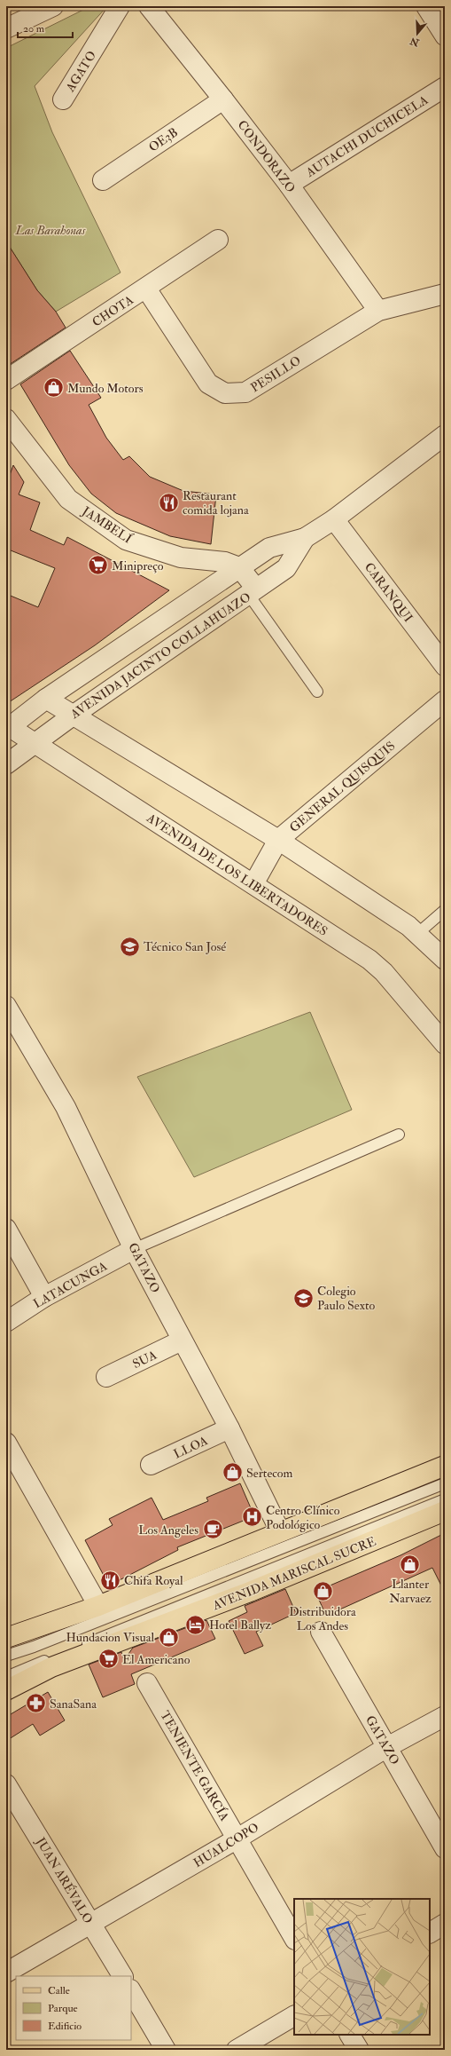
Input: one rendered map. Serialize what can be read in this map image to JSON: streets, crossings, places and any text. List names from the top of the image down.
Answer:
{
  "streets": {
    "main road": ["AVENIDA MARISCAL SUCRE"],
    "street": [
      "AGATO",
      "AUTACHI DUCHICELA",
      "OE3B",
      "CONDORAZO",
      "CHOTA",
      "PESILLO",
      "JAMBELÍ",
      "CARANQUI",
      "AVENIDA JACINTO COLLAHUAZO",
      "GENERAL QUISQUIS",
      "AVENIDA DE LOS LIBERTADORES",
      "GATAZO",
      "LATACUNGA",
      "SUA",
      "LLOA",
      "TENIENTE GARCÍA",
      "HUALCOPO",
      "JUAN ARÉVALO"
    ]
  },
  "crossings": [
    ["AUTACHI DUCHICELA", "CONDORAZO"],
    ["OE3B", "CONDORAZO"],
    ["CONDORAZO", "PESILLO"],
    ["CHOTA", "PESILLO"],
    ["JAMBELÍ", "AVENIDA JACINTO COLLAHUAZO"],
    ["CARANQUI", "AVENIDA JACINTO COLLAHUAZO"],
    ["AVENIDA JACINTO COLLAHUAZO", "AVENIDA DE LOS LIBERTADORES"],
    ["GENERAL QUISQUIS", "AVENIDA DE LOS LIBERTADORES"],
    ["GATAZO", "LATACUNGA"],
    ["GATAZO", "SUA"],
    ["GATAZO", "LLOA"],
    ["GATAZO", "HUALCOPO"],
    ["TENIENTE GARCÍA", "HUALCOPO"],
    ["HUALCOPO", "JUAN ARÉVALO"]
  ],
  "parks": ["Las Barahonas"],
  "places": {
    "shop": [
      "Mundo Motors",
      "Sertecom",
      "Llanter Narvaez",
      "Distribuidora Los Andes",
      "Hundacion Visual"
    ],
    "restaurant": ["Restaurant comida lojana", "Chifa Royal"],
    "supermarket": ["Minipreço", "El Americano"],
    "school or university": ["Técnico San José", "Colegio Paulo Sexto"],
    "hospital": ["Centro Clínico Podológico"],
    "cafe": ["Los Angeles"],
    "hotel": ["Hotel Ballyz"],
    "pharmacy": ["SanaSana"]
  },
  "legend": ["Calle", "Parque", "Edificio"],
  "scale_bar": "20 m",
  "north": "bottom"
}
